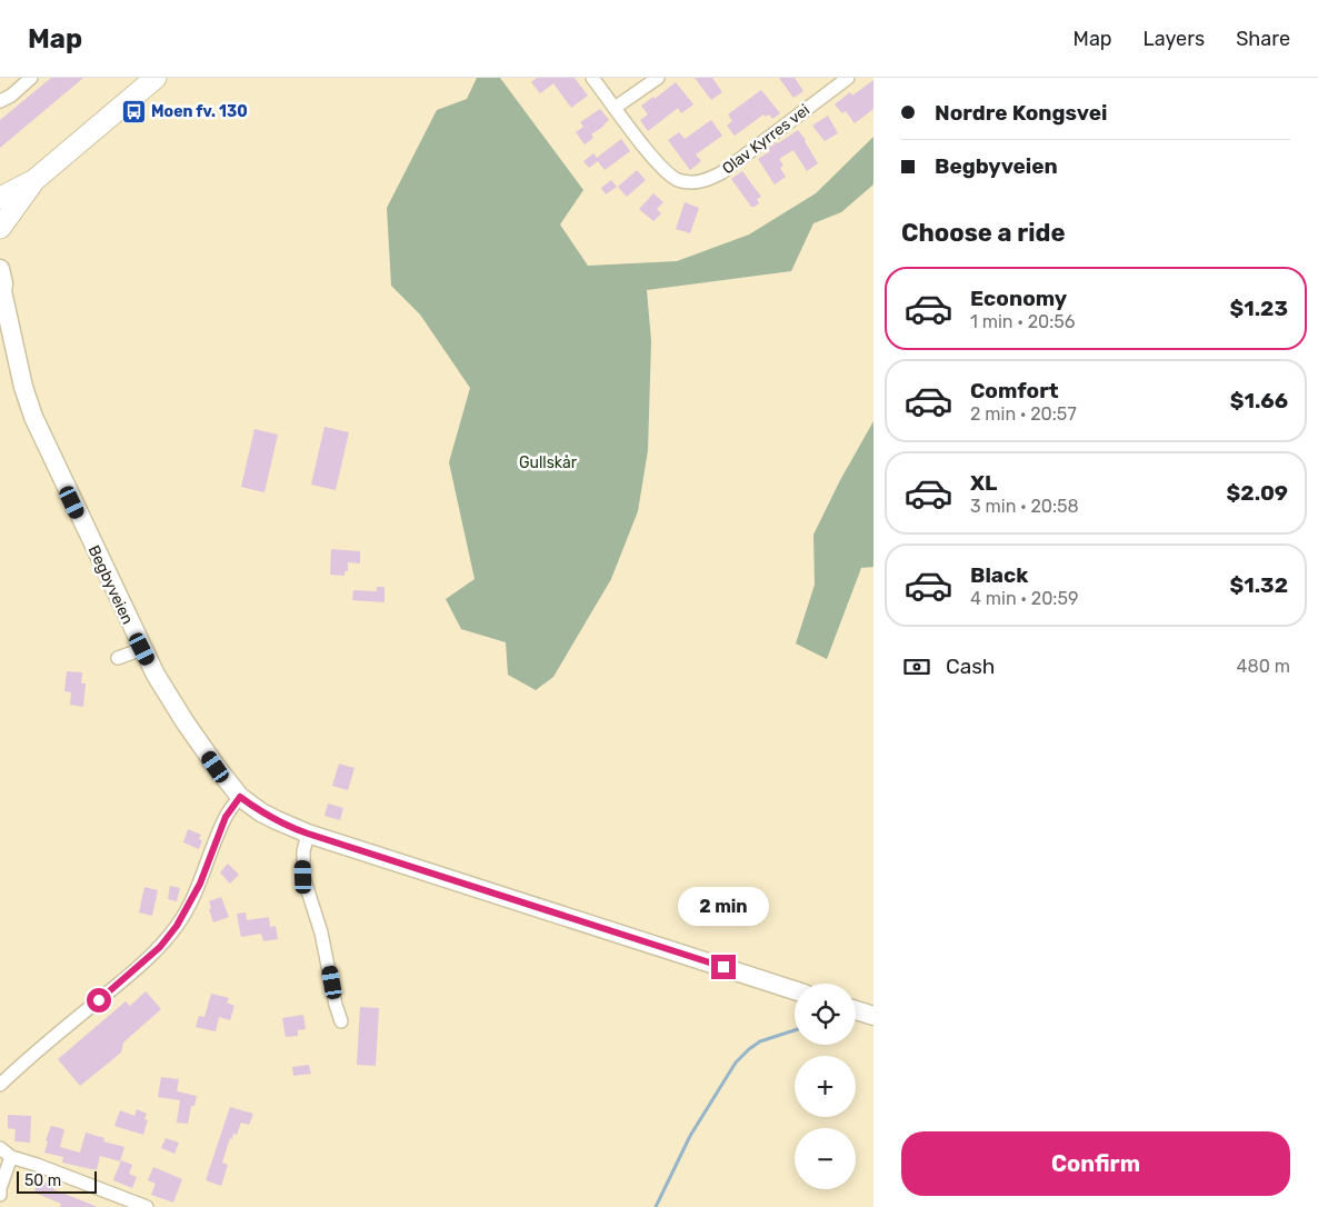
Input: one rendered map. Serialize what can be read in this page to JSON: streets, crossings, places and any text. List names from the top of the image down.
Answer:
{
  "streets": {
    "main road": ["Begbyveien"],
    "street": ["Olav Kyrres vei"]
  },
  "parks": ["Gullskår"],
  "places": {
    "bus stop": ["Moen fv. 130"]
  },
  "scale_bar": "50 m",
  "page": {
    "header": "Map",
    "nav": ["Map", "Layers", "Share"],
    "banner": ["Nordre Kongsvei", "Begbyveien"],
    "heading": "Choose a ride",
    "list": [
      {
        "name": "Economy",
        "note": "1 min · 20:56",
        "value": "$1.23"
      },
      {
        "name": "Comfort",
        "note": "2 min · 20:57",
        "value": "$1.66"
      },
      {
        "name": "XL",
        "note": "3 min · 20:58",
        "value": "$2.09"
      },
      {
        "name": "Black",
        "note": "4 min · 20:59",
        "value": "$1.32"
      }
    ],
    "pay": ["Cash", "480 m"],
    "bubble": "2 min",
    "map_buttons": ["+", "−"],
    "buttons": "Confirm",
    "scale": "50 m"
  }
}
